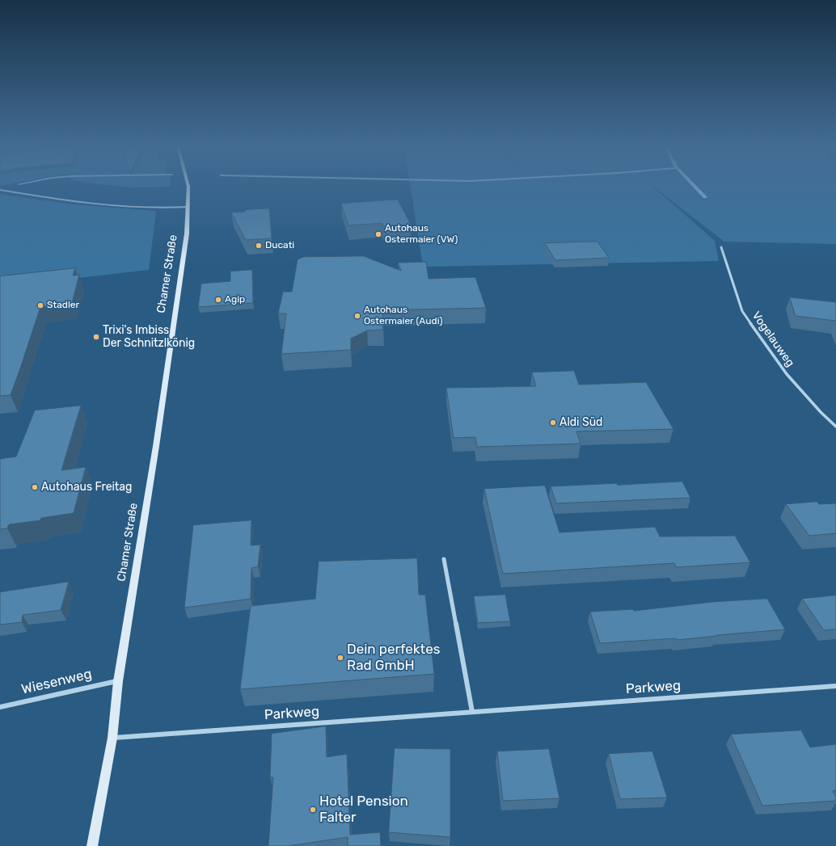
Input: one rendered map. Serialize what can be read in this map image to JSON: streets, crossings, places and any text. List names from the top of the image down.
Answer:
{
  "streets": {
    "main road": ["Chamer Straße"],
    "street": ["Vogelauweg", "Wiesenweg", "Parkweg"]
  },
  "crossings": [
    ["Chamer Straße", "Wiesenweg"],
    ["Chamer Straße", "Parkweg"]
  ],
  "places": [
    "Autohaus Ostermaier (VW)",
    "Ducati",
    "Agip",
    "Stadler",
    "Autohaus Ostermaier (Audi)",
    "Trixi's Imbiss Der Schnitzlkönig",
    "Aldi Süd",
    "Autohaus Freitag",
    "Dein perfektes Rad GmbH",
    "Hotel Pension Falter"
  ]
}
